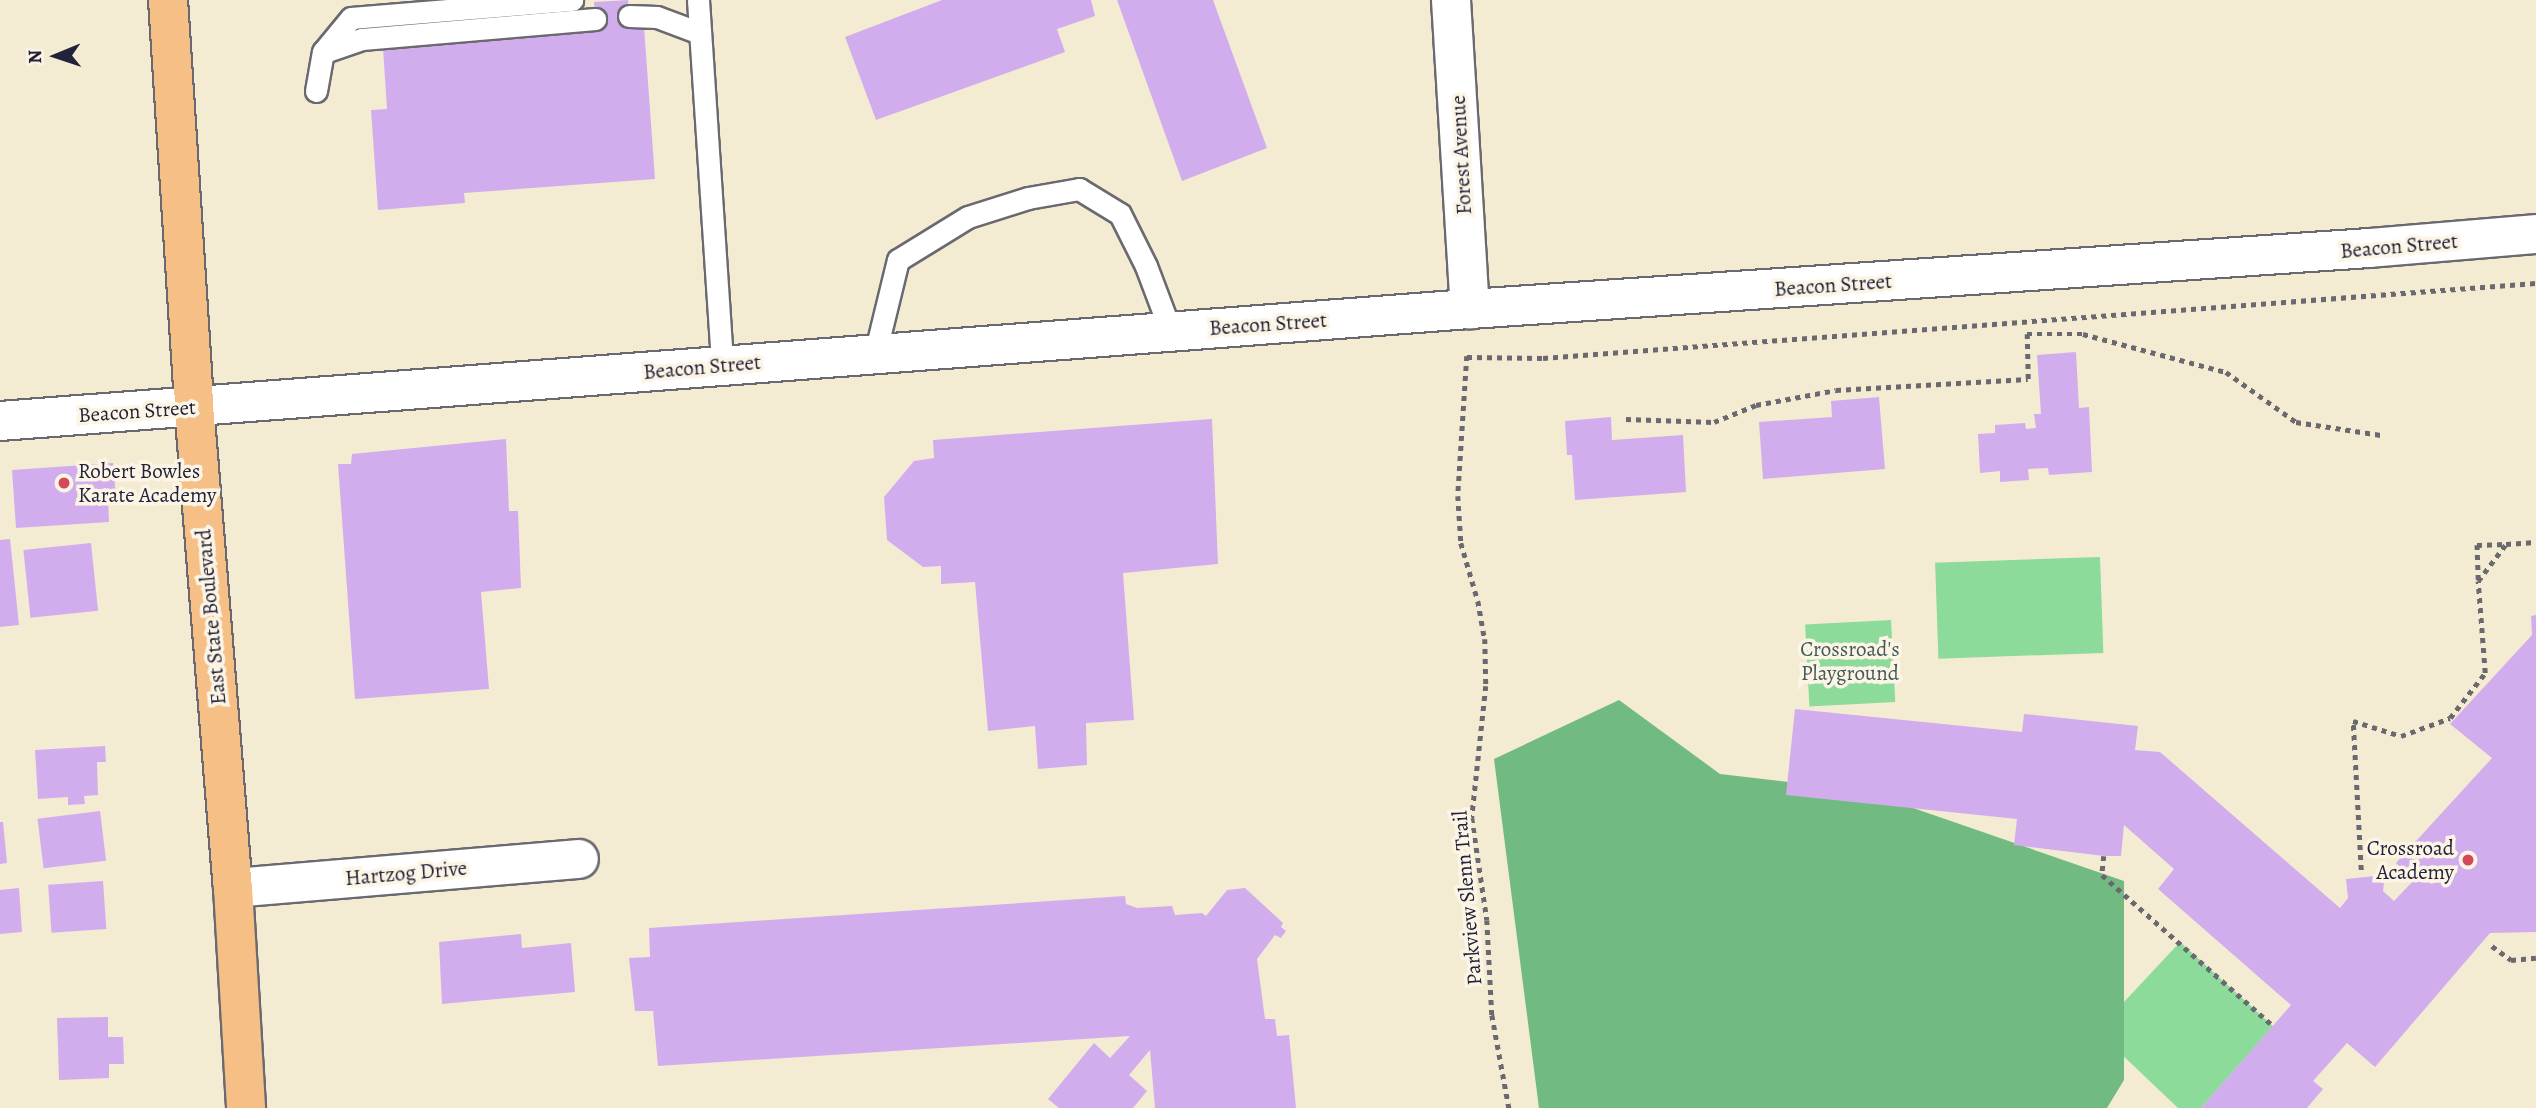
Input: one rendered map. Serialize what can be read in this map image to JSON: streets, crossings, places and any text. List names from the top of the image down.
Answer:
{
  "streets": {
    "main road": ["East State Boulevard"],
    "street": ["Forest Avenue", "Beacon Street", "Hartzog Drive"],
    "path": ["Parkview Slenn Trail"]
  },
  "crossings": [
    ["Forest Avenue", "Beacon Street"],
    ["Forest Avenue", "Parkview Slenn Trail"],
    ["Beacon Street", "East State Boulevard"],
    ["Beacon Street", "Parkview Slenn Trail"],
    ["East State Boulevard", "Hartzog Drive"]
  ],
  "parks": ["Crossroad's Playground"],
  "places": ["Robert Bowles Karate Academy", "Crossroad Academy"],
  "north": "left"
}
